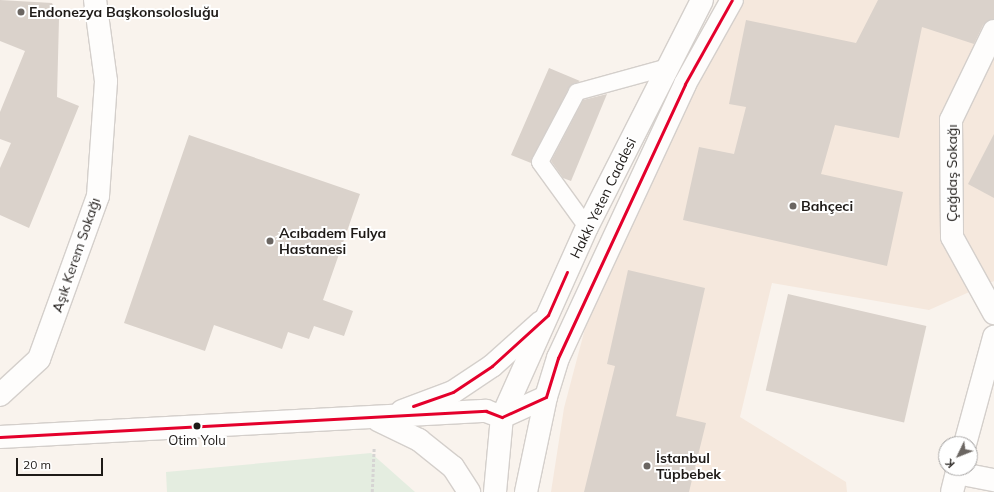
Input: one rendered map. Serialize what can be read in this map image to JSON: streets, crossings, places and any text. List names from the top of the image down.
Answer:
{
  "streets": {
    "street": ["Çağdaş Sokağı", "Hakkı Yeten Caddesi", "Aşık Kerem Sokağı"]
  },
  "places": [
    "Endonezya Başkonsolosluğu",
    "Bahçeci",
    "Acıbadem Fulya Hastanesi",
    "Otim Yolu",
    "İstanbul Tüpbebek"
  ],
  "scale_bar": "20 m",
  "north": "bottom left"
}
